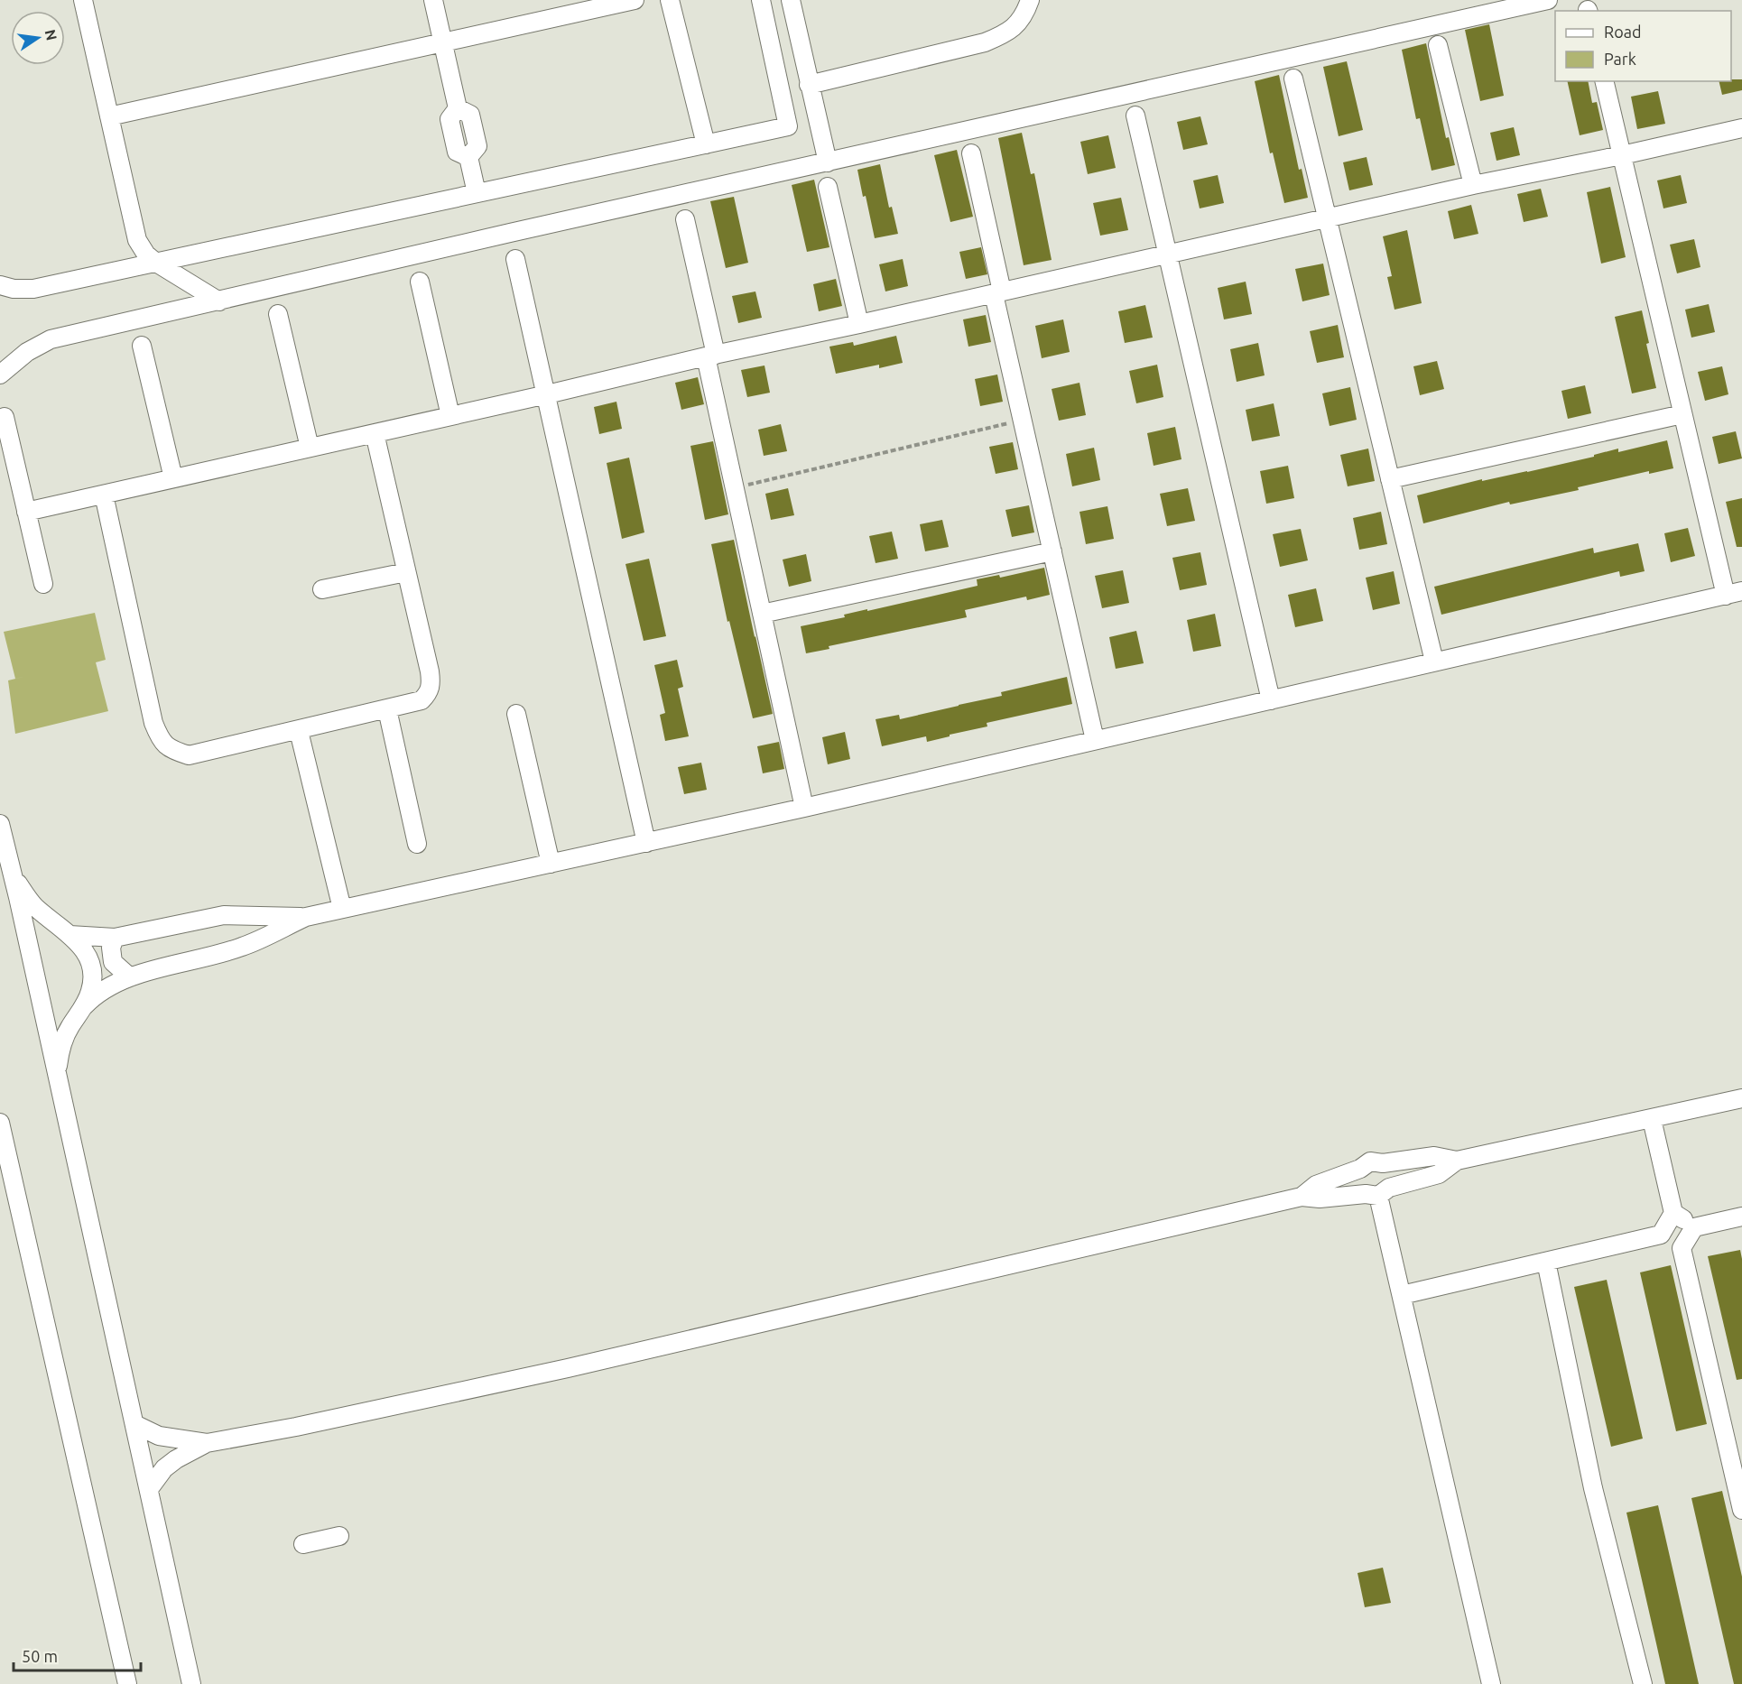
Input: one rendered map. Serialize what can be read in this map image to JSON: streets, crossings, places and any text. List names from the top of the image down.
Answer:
{
  "legend": ["Road", "Park"],
  "scale_bar": "50 m",
  "north": "right"
}
